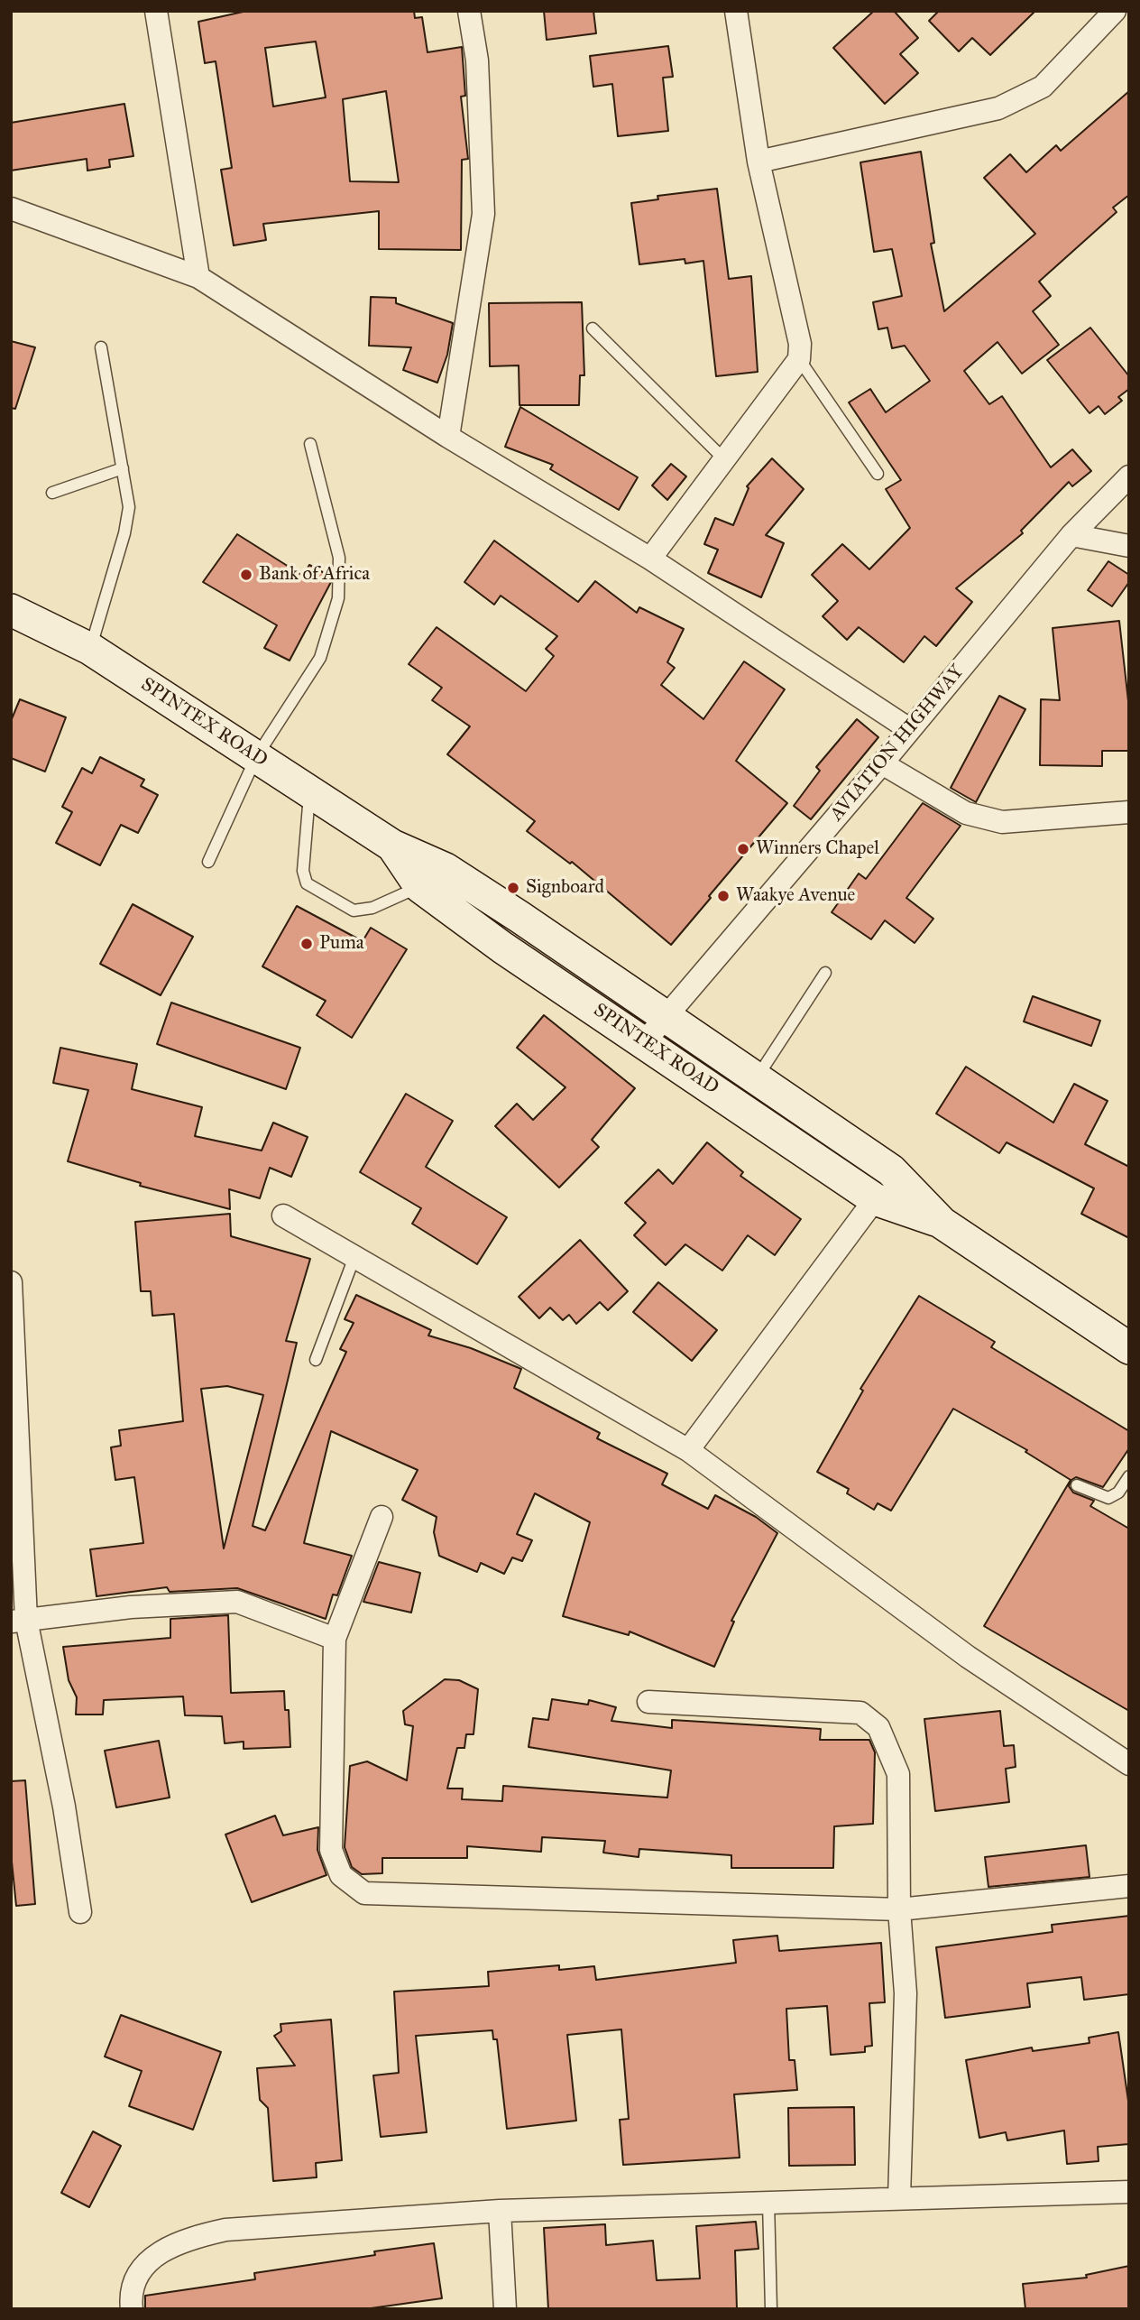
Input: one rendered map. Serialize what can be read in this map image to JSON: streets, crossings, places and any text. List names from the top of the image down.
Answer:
{
  "streets": {
    "main road": ["SPINTEX ROAD"],
    "street": ["AVIATION HIGHWAY"]
  },
  "crossings": [
    ["SPINTEX ROAD", "AVIATION HIGHWAY"]
  ],
  "places": [
    "Bank of Africa",
    "Winners Chapel",
    "Signboard",
    "Waakye Avenue",
    "Puma"
  ]
}
